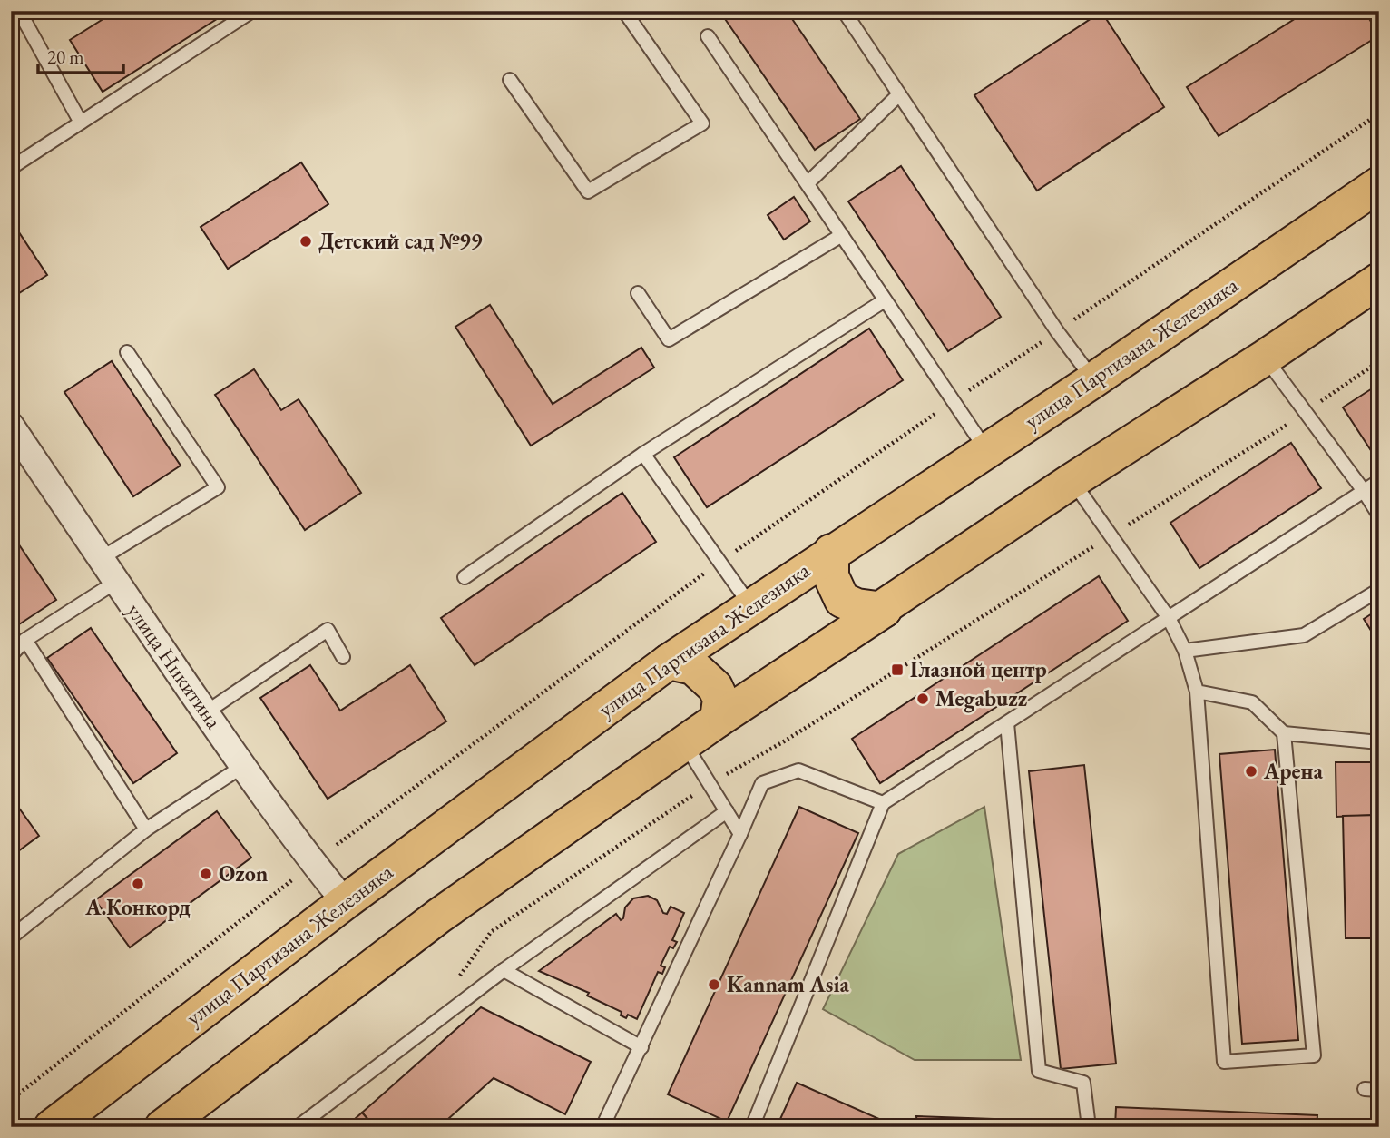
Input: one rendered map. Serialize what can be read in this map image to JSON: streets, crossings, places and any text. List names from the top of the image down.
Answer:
{
  "streets": {
    "main road": ["улица Партизана Железняка"],
    "street": ["улица Никитина"]
  },
  "crossings": [
    ["улица Партизана Железняка", "улица Никитина"]
  ],
  "places": {
    "other": [
      "Детский сад №99",
      "Megabuzz",
      "Арена",
      "Ozon",
      "А.Конкорд",
      "Kannam Asia"
    ],
    "transit": ["Глазной центр"]
  },
  "scale_bar": "20 m"
}
